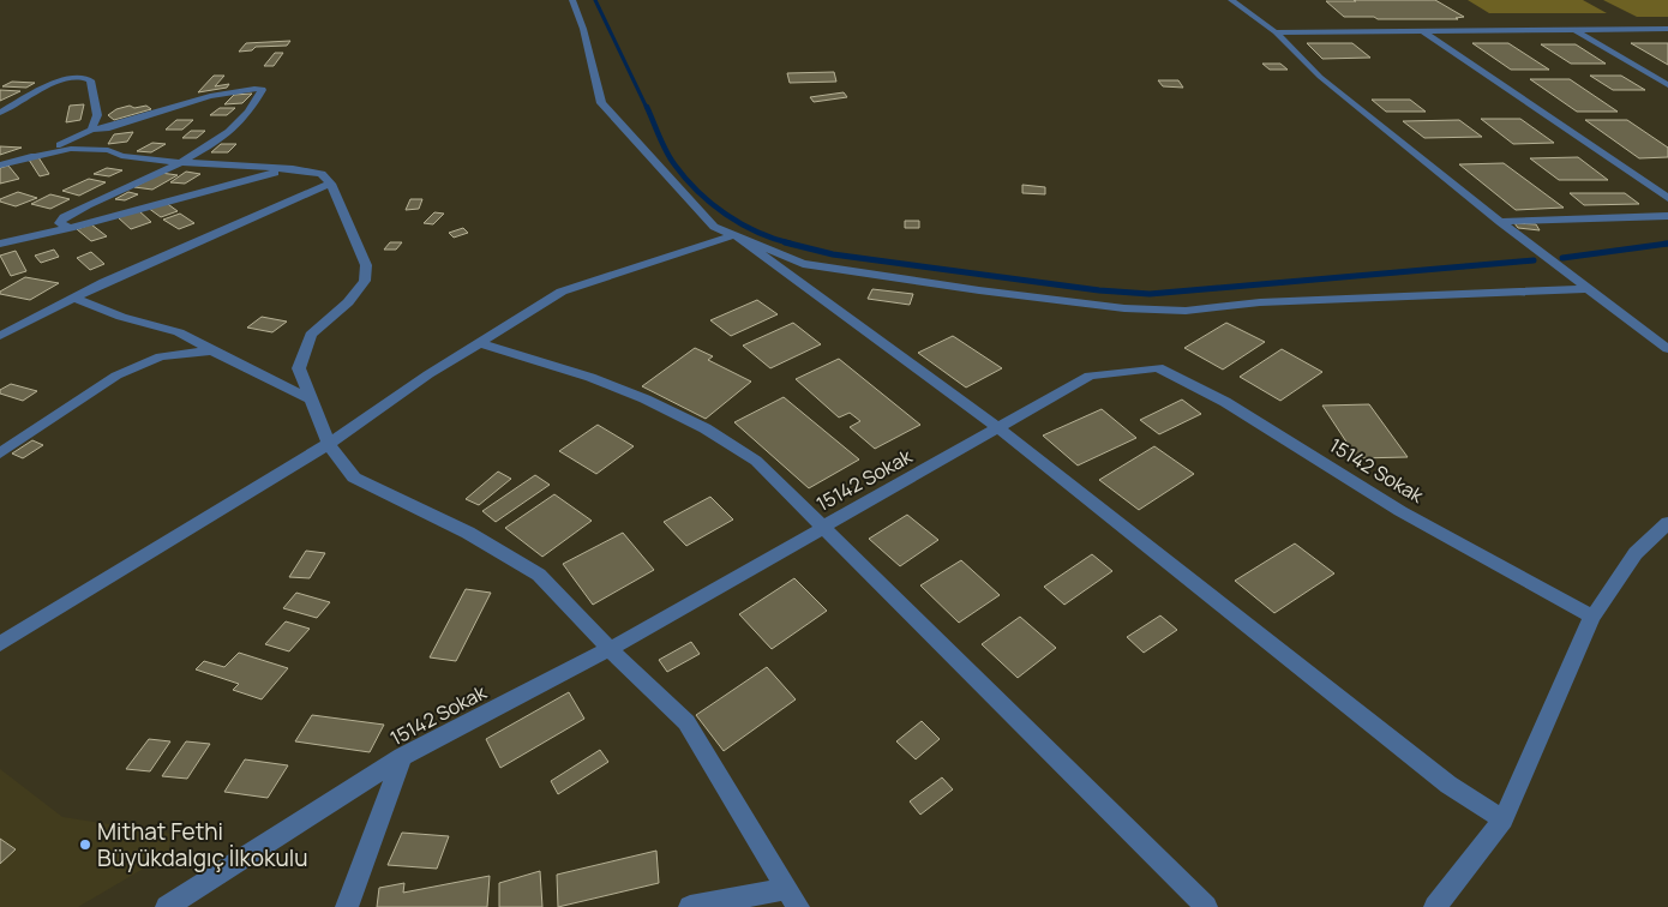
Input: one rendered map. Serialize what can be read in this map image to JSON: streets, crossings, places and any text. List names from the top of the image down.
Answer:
{
  "streets": {
    "street": ["15142 Sokak"]
  },
  "places": ["Mithat Fethi Büyükdalgıç İlkokulu"]
}
